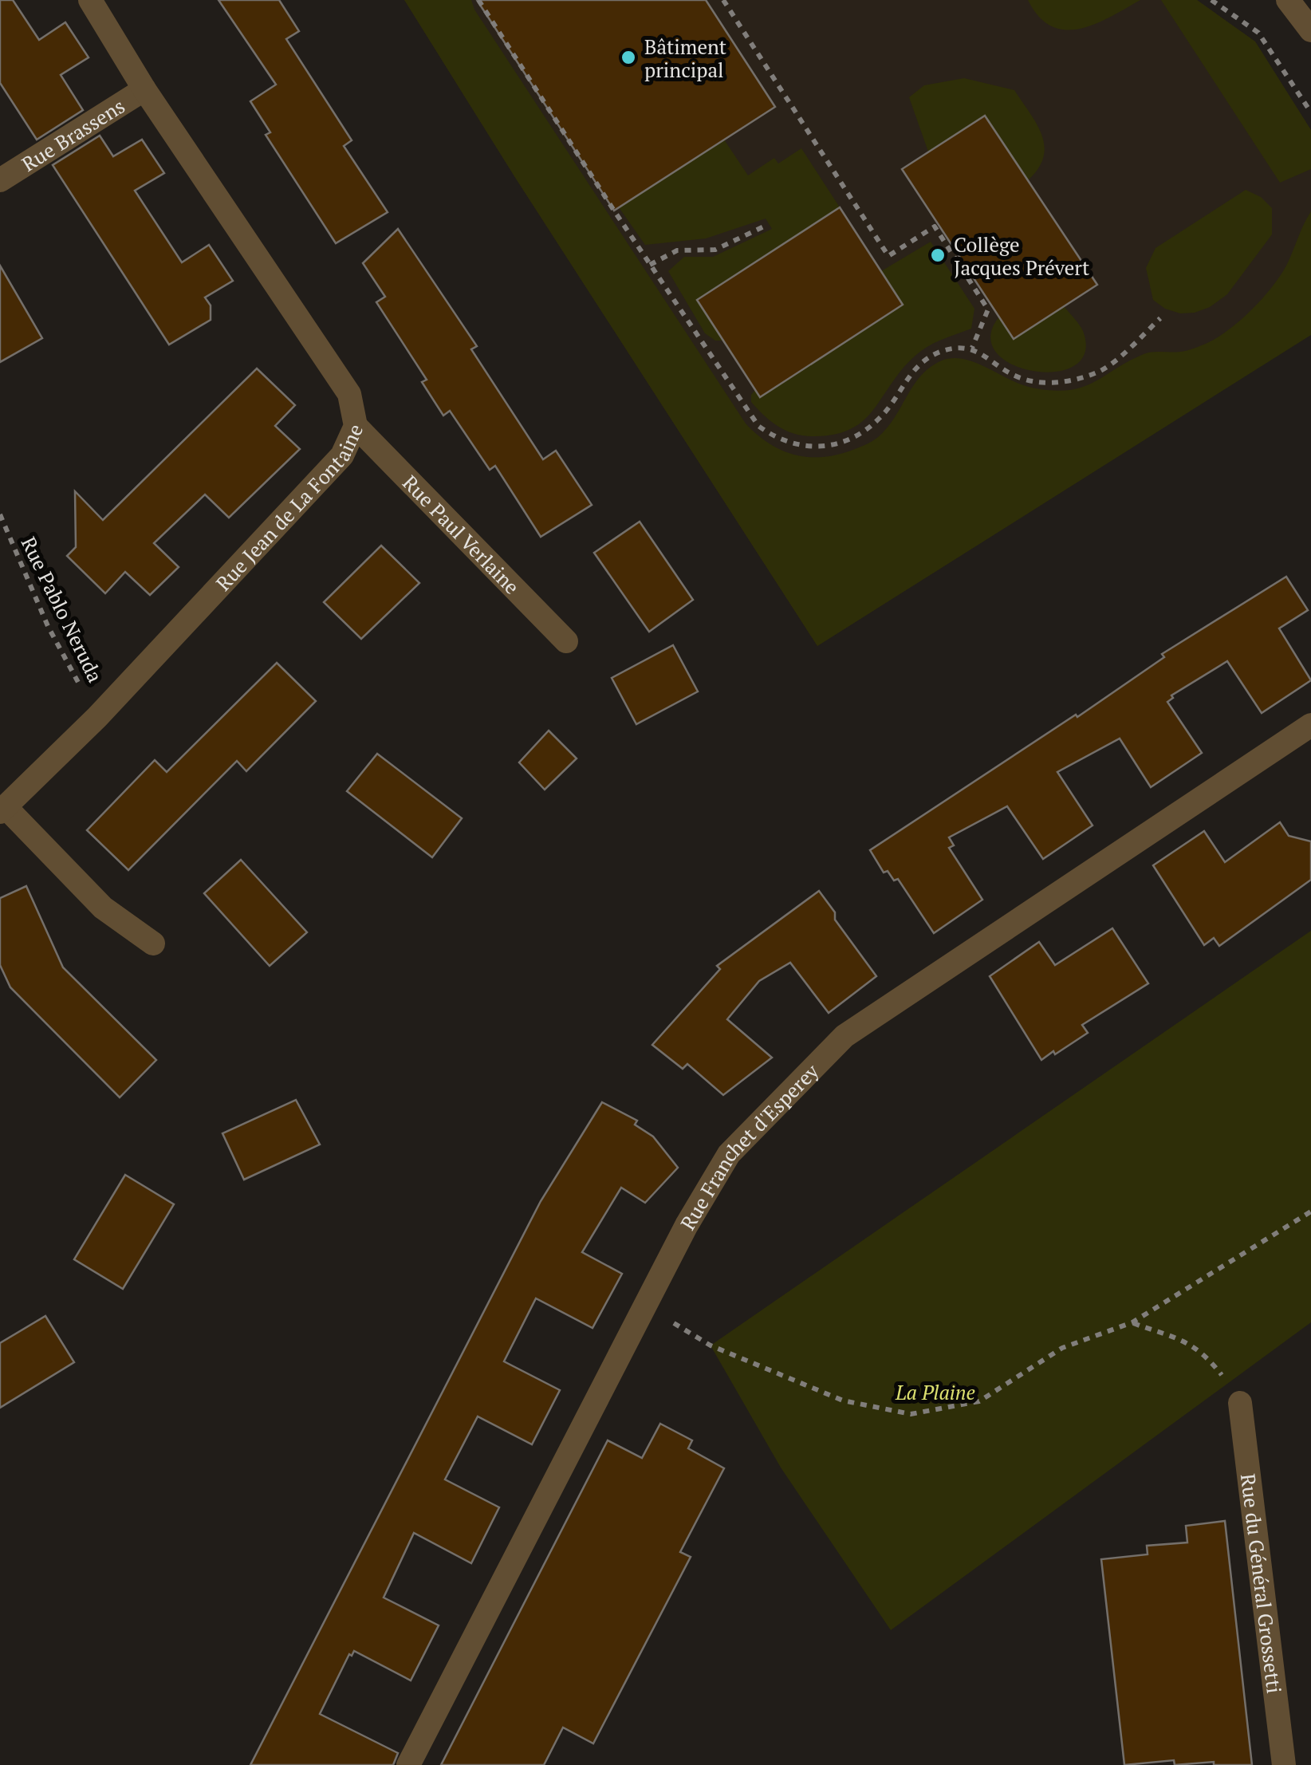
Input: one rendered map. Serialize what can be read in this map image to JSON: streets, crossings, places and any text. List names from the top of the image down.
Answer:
{
  "streets": {
    "street": [
      "Rue Brassens",
      "Rue Jean de La Fontaine",
      "Rue Paul Verlaine",
      "Rue Franchet d'Esperey",
      "Rue du Général Grossetti"
    ],
    "path": ["Rue Pablo Neruda"]
  },
  "crossings": [
    ["Rue Brassens", "Rue Jean de La Fontaine"],
    ["Rue Jean de La Fontaine", "Rue Paul Verlaine"],
    ["Rue Jean de La Fontaine", "Rue Pablo Neruda"]
  ],
  "parks": ["La Plaine"],
  "places": ["Bâtiment principal", "Collège Jacques Prévert"]
}
